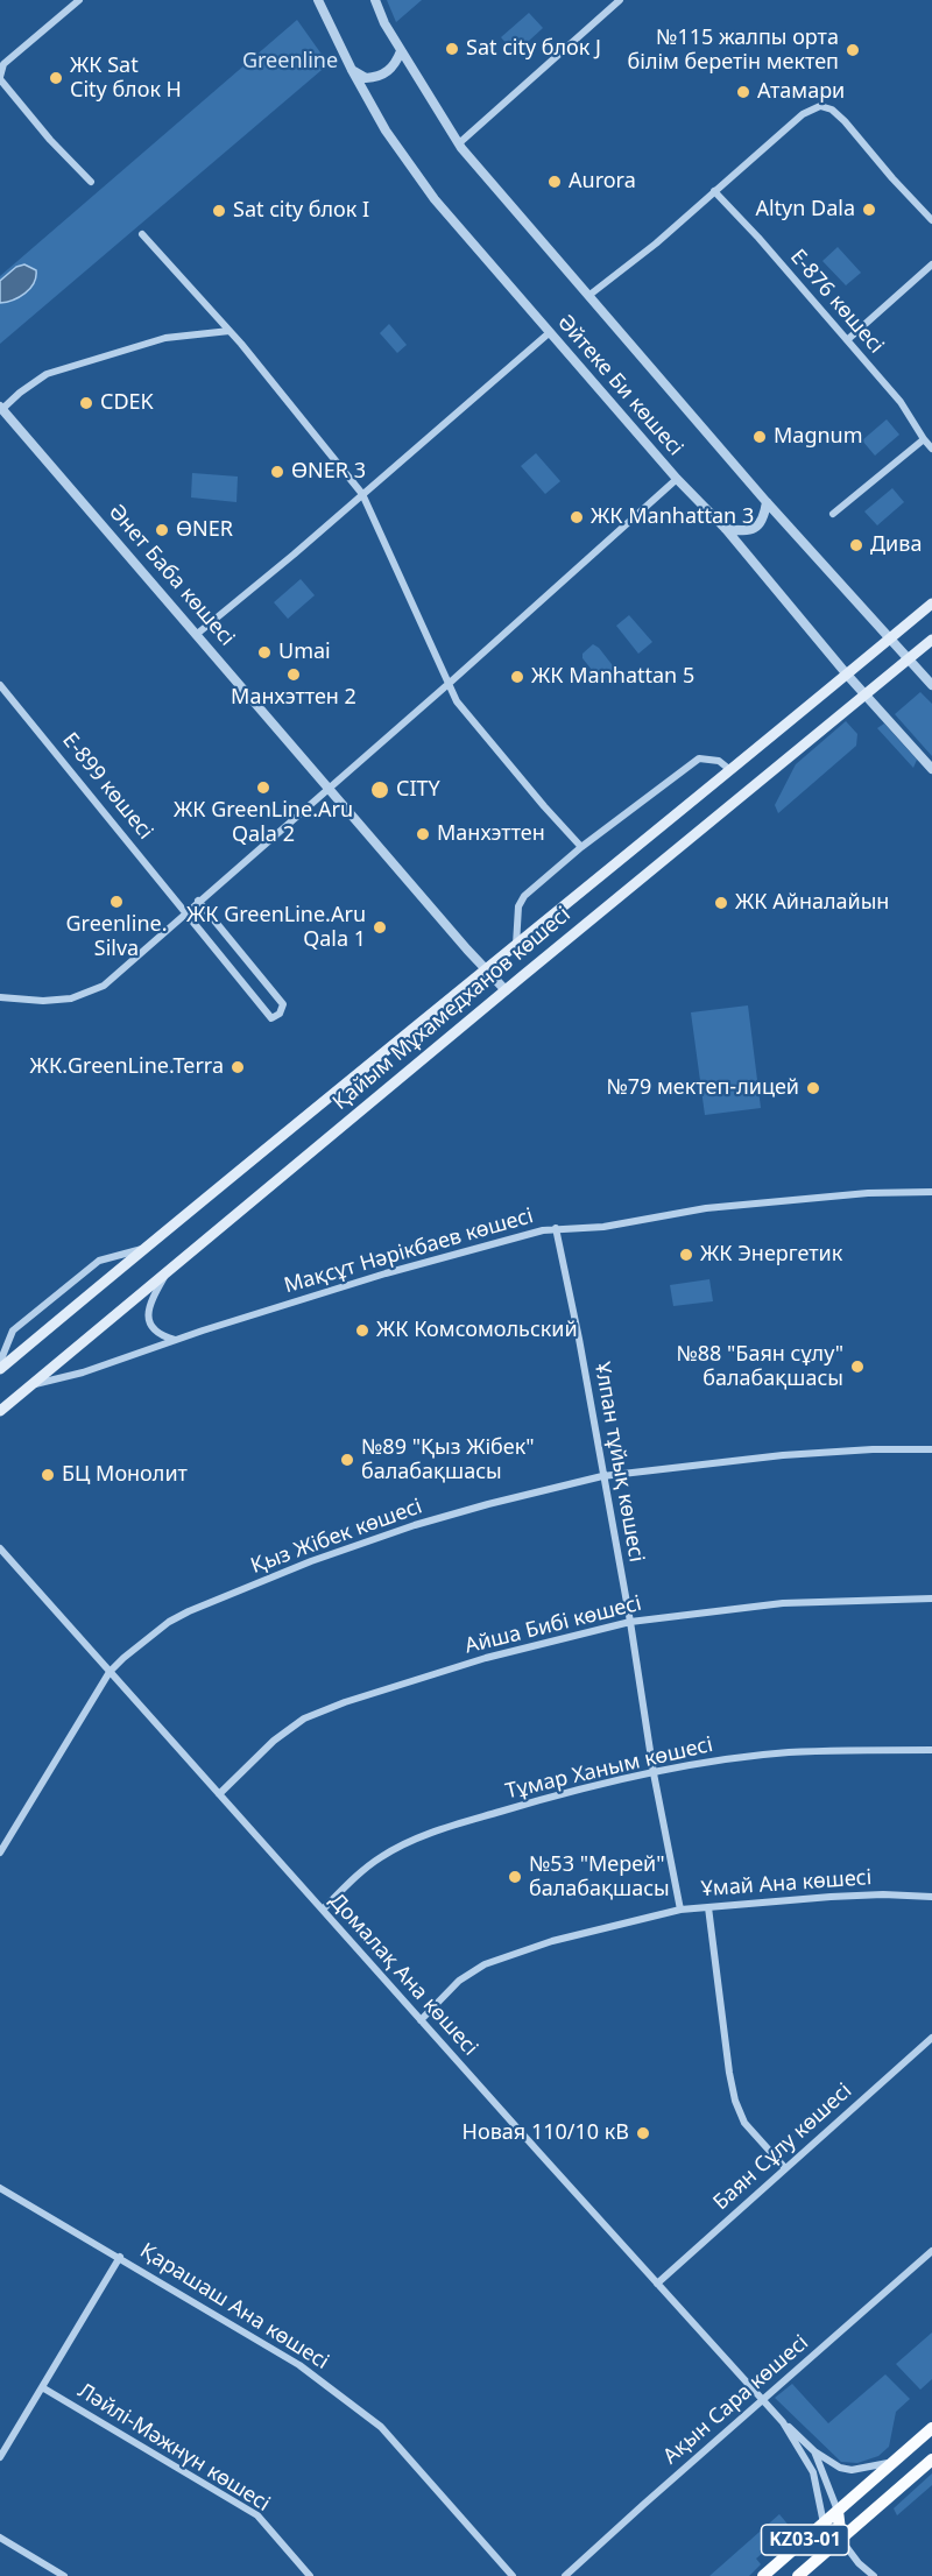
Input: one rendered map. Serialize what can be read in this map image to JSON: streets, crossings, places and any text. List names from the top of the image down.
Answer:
{
  "streets": {
    "main road": ["Қайым Мұхамедханов көшесі", "KZ03-01"],
    "street": [
      "Е-876 көшесі",
      "Әйтеке Би көшесі",
      "Әнет Баба көшесі",
      "Е-899 көшесі",
      "Мақсұт Нәрікбаев көшесі",
      "Ұлпан тұйық көшесі",
      "Қыз Жібек көшесі",
      "Айша Бибі көшесі",
      "Тұмар Ханым көшесі",
      "Ұмай Ана көшесі",
      "Домалақ Ана көшесі",
      "Баян Сұлу көшесі",
      "Қарашаш Ана көшесі",
      "Ақын Сара көшесі",
      "Ләйлі-Мәжнүн көшесі"
    ]
  },
  "crossings": [
    ["Әйтеке Би көшесі", "Қайым Мұхамедханов көшесі"],
    ["Әнет Баба көшесі", "Қайым Мұхамедханов көшесі"],
    ["Қайым Мұхамедханов көшесі", "Мақсұт Нәрікбаев көшесі"],
    ["Мақсұт Нәрікбаев көшесі", "Ұлпан тұйық көшесі"],
    ["Ұлпан тұйық көшесі", "Қыз Жібек көшесі"],
    ["Ұлпан тұйық көшесі", "Айша Бибі көшесі"],
    ["Ұлпан тұйық көшесі", "Тұмар Ханым көшесі"],
    ["Ұлпан тұйық көшесі", "Ұмай Ана көшесі"],
    ["Қыз Жібек көшесі", "Домалақ Ана көшесі"],
    ["Айша Бибі көшесі", "Домалақ Ана көшесі"],
    ["Тұмар Ханым көшесі", "Домалақ Ана көшесі"],
    ["Ұмай Ана көшесі", "Домалақ Ана көшесі"],
    ["Домалақ Ана көшесі", "Баян Сұлу көшесі"],
    ["Домалақ Ана көшесі", "Ақын Сара көшесі"],
    ["Домалақ Ана көшесі", "KZ03-01"]
  ],
  "parks": ["Greenline"],
  "places": [
    "Sat city блок J",
    "№115 жалпы орта білім беретін мектеп",
    "ЖК Sat City блок H",
    "Атамари",
    "Aurora",
    "Altyn Dala",
    "Sat city блок I",
    "CDEK",
    "Magnum",
    "ӨNER 3",
    "ЖК Manhattan 3",
    "ӨNER",
    "Дива",
    "Umai",
    "Манхэттен 2",
    "ЖК Manhattan 5",
    "ЖК GreenLine.Aru Qala 2",
    "CITY",
    "Манхэттен",
    "Greenline. Silva",
    "ЖК Айналайын",
    "ЖК GreenLine.Aru Qala 1",
    "ЖК.GreenLine.Terra",
    "№79 мектеп-лицей",
    "ЖК Энергетик",
    "ЖК Комсомольский",
    "№88 \"Баян сұлу\" балабақшасы",
    "№89 \"Қыз Жібек\" балабақшасы",
    "БЦ Монолит",
    "№53 \"Мерей\" балабақшасы",
    "Новая 110/10 кВ"
  ]
}
